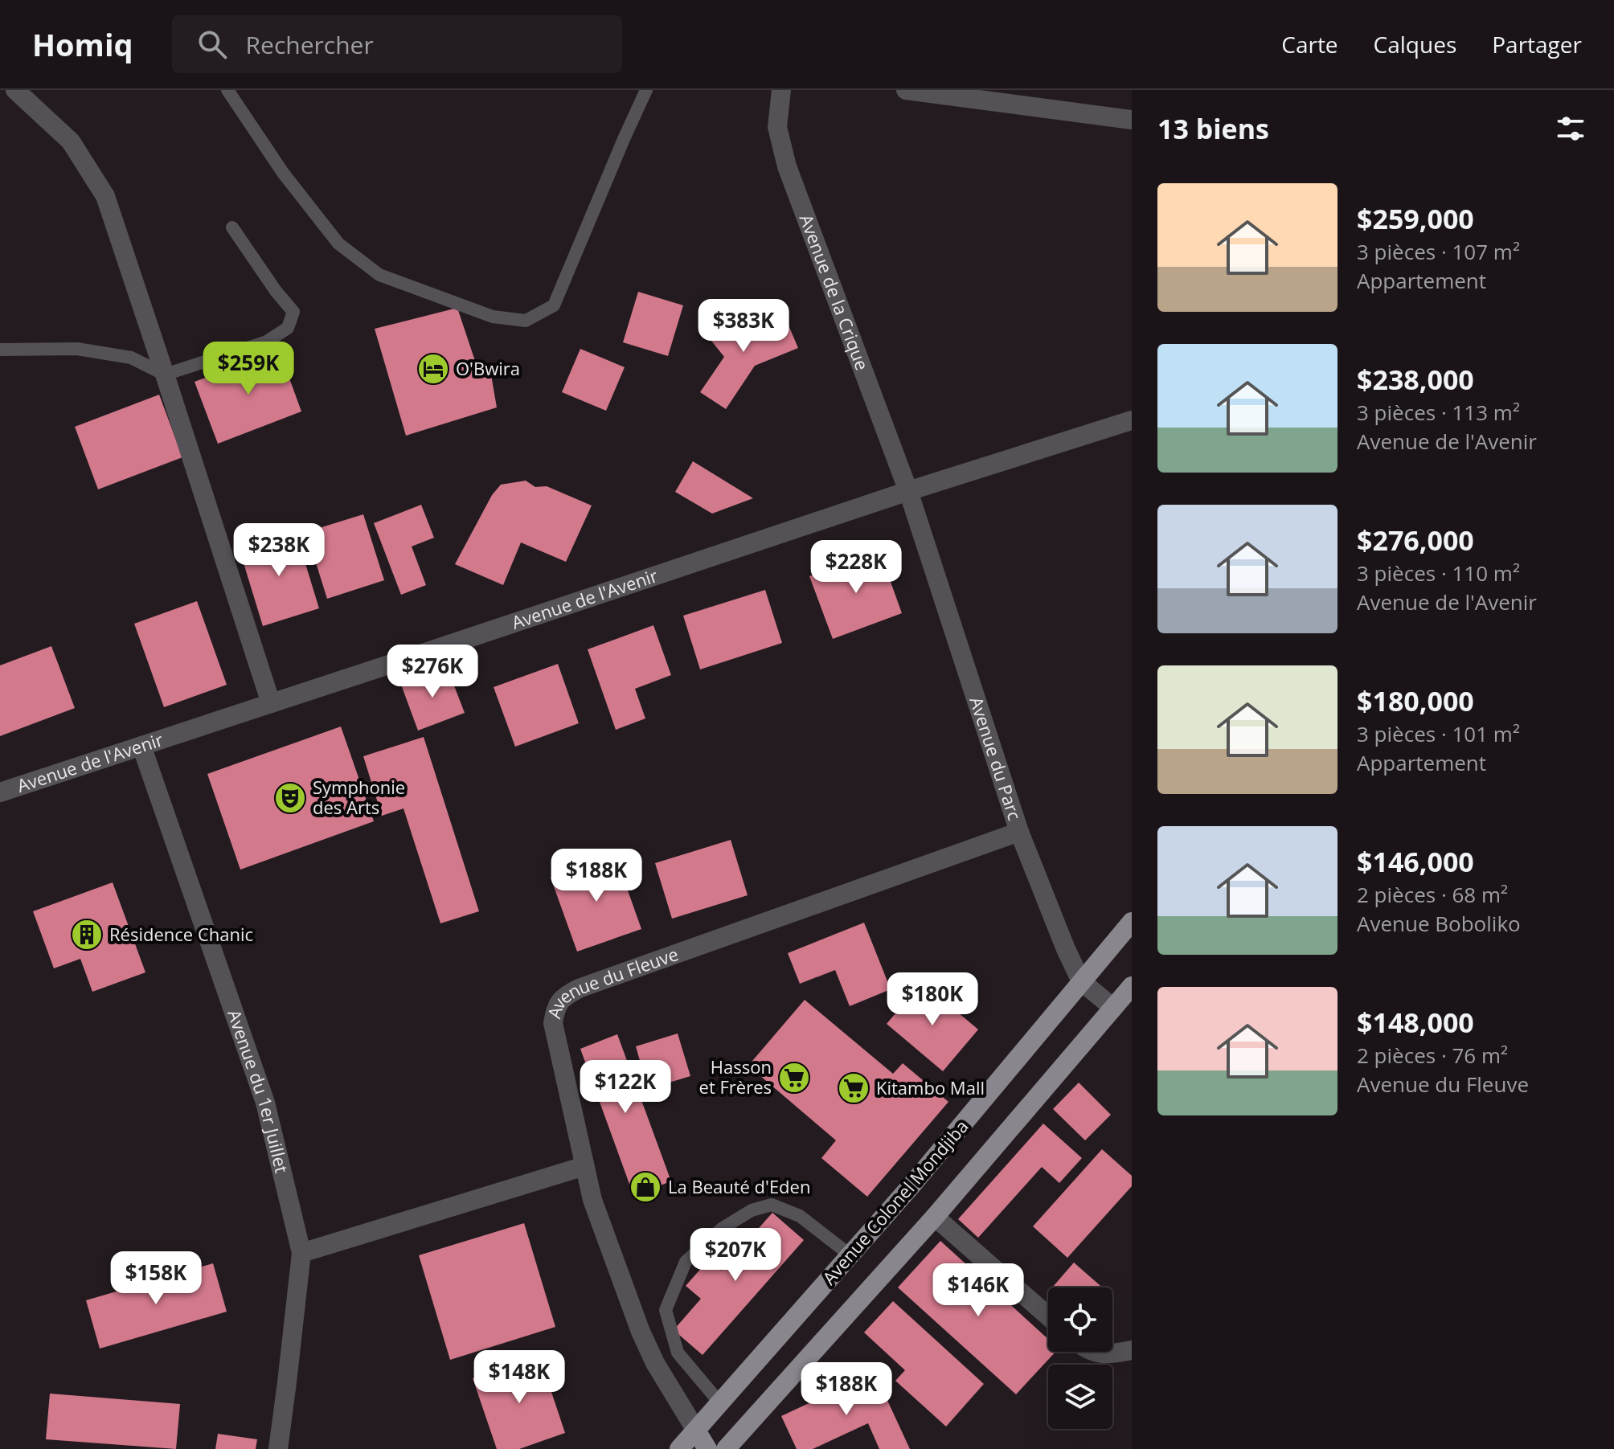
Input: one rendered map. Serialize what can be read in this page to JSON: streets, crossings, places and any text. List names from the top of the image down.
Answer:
{
  "streets": {
    "main road": ["Avenue Colonel Mondjiba"],
    "street": [
      "Avenue de la Crique",
      "Avenue de l'Avenir",
      "Avenue du Parc",
      "Avenue du Fleuve",
      "Avenue du 1er Juillet"
    ]
  },
  "crossings": [
    ["Avenue de la Crique", "Avenue de l'Avenir"],
    ["Avenue de la Crique", "Avenue du Parc"],
    ["Avenue de l'Avenir", "Avenue du Parc"],
    ["Avenue de l'Avenir", "Avenue du 1er Juillet"],
    ["Avenue du Parc", "Avenue du Fleuve"],
    ["Avenue du Parc", "Avenue Colonel Mondjiba"],
    ["Avenue du Fleuve", "Avenue Colonel Mondjiba"]
  ],
  "places": {
    "hotel": ["O'Bwira"],
    "theatre": ["Symphonie des Arts"],
    "building": ["Résidence Chanic"],
    "supermarket": ["Hasson et Frères", "Kitambo Mall"],
    "shop": ["La Beauté d'Eden"]
  },
  "page": {
    "header": "Homiq",
    "search": "Rechercher",
    "nav": ["Carte", "Calques", "Partager"],
    "heading": "13 biens",
    "list": [
      {
        "name": "$259,000",
        "note": "3 pièces · 107 m² · Appartement"
      },
      {
        "name": "$238,000",
        "note": "3 pièces · 113 m² · Avenue de l'Avenir"
      },
      {
        "name": "$276,000",
        "note": "3 pièces · 110 m² · Avenue de l'Avenir"
      },
      {
        "name": "$180,000",
        "note": "3 pièces · 101 m² · Appartement"
      },
      {
        "name": "$146,000",
        "note": "2 pièces · 68 m² · Avenue Boboliko"
      },
      {
        "name": "$148,000",
        "note": "2 pièces · 76 m² · Avenue du Fleuve"
      }
    ],
    "price": [
      "$383K",
      "$259K",
      "$238K",
      "$228K",
      "$276K",
      "$188K",
      "$180K",
      "$122K",
      "$207K",
      "$158K",
      "$146K",
      "$148K",
      "$188K"
    ]
  }
}
